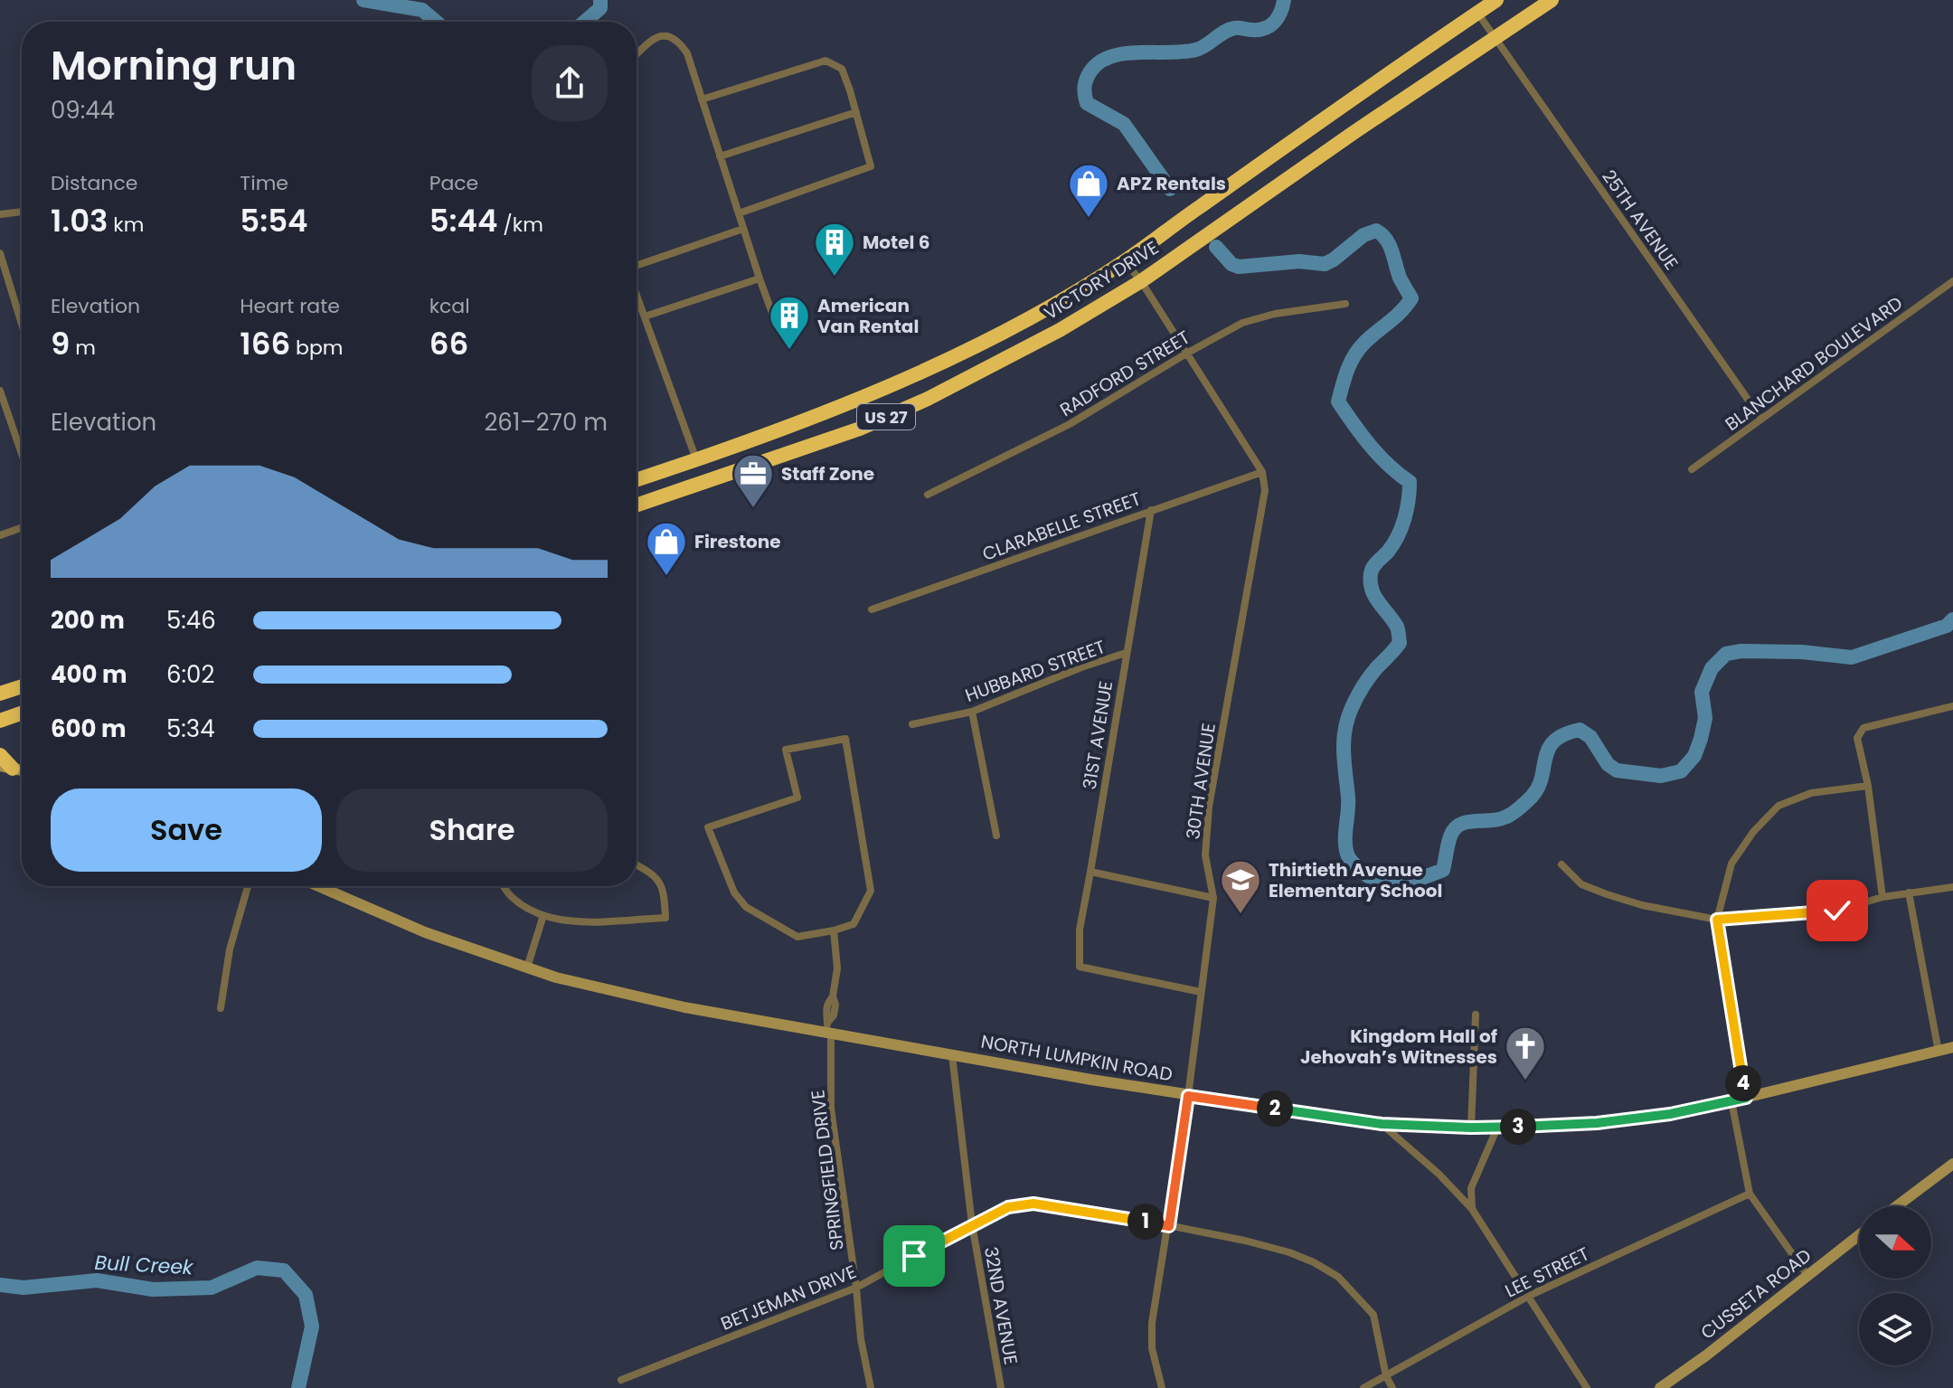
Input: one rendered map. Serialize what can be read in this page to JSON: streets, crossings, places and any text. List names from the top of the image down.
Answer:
{
  "streets": {
    "highway": ["VICTORY DRIVE", "US 27"],
    "street": [
      "25TH AVENUE",
      "BLANCHARD BOULEVARD",
      "RADFORD STREET",
      "CLARABELLE STREET",
      "HUBBARD STREET",
      "31ST AVENUE",
      "30TH AVENUE",
      "NORTH LUMPKIN ROAD",
      "SPRINGFIELD DRIVE",
      "LEE STREET",
      "CUSSETA ROAD",
      "BETJEMAN DRIVE",
      "32ND AVENUE"
    ]
  },
  "crossings": [
    ["25TH AVENUE", "VICTORY DRIVE"],
    ["25TH AVENUE", "BLANCHARD BOULEVARD"],
    ["CLARABELLE STREET", "31ST AVENUE"],
    ["CLARABELLE STREET", "30TH AVENUE"],
    ["HUBBARD STREET", "31ST AVENUE"],
    ["31ST AVENUE", "30TH AVENUE"],
    ["30TH AVENUE", "NORTH LUMPKIN ROAD"],
    ["30TH AVENUE", "BETJEMAN DRIVE"],
    ["NORTH LUMPKIN ROAD", "SPRINGFIELD DRIVE"],
    ["NORTH LUMPKIN ROAD", "32ND AVENUE"],
    ["SPRINGFIELD DRIVE", "BETJEMAN DRIVE"],
    ["LEE STREET", "BETJEMAN DRIVE"],
    ["BETJEMAN DRIVE", "32ND AVENUE"]
  ],
  "water": ["Bull Creek"],
  "places": {
    "shop": ["APZ Rentals", "Firestone"],
    "building": ["Motel 6", "American Van Rental"],
    "office": ["Staff Zone"],
    "school or university": ["Thirtieth Avenue Elementary School"],
    "church": ["Kingdom Hall of Jehovah’s Witnesses"]
  },
  "north": "right",
  "page": {
    "heading": ["Morning run", "09:44"],
    "stats": [
      ["Distance", "1.03 km"],
      ["Time", "5:54"],
      ["Pace", "5:44 /km"],
      ["Elevation", "9 m"],
      ["Heart rate", "166 bpm"],
      ["kcal", "66"]
    ],
    "chart": ["Elevation", "261–270 m"],
    "list": [
      {
        "name": "200 m",
        "note": "5:46"
      },
      {
        "name": "400 m",
        "note": "6:02"
      },
      {
        "name": "600 m",
        "note": "5:34"
      }
    ],
    "buttons": ["Save", "Share"],
    "pins": [
      "4",
      "2",
      "3",
      "1"
    ]
  }
}
